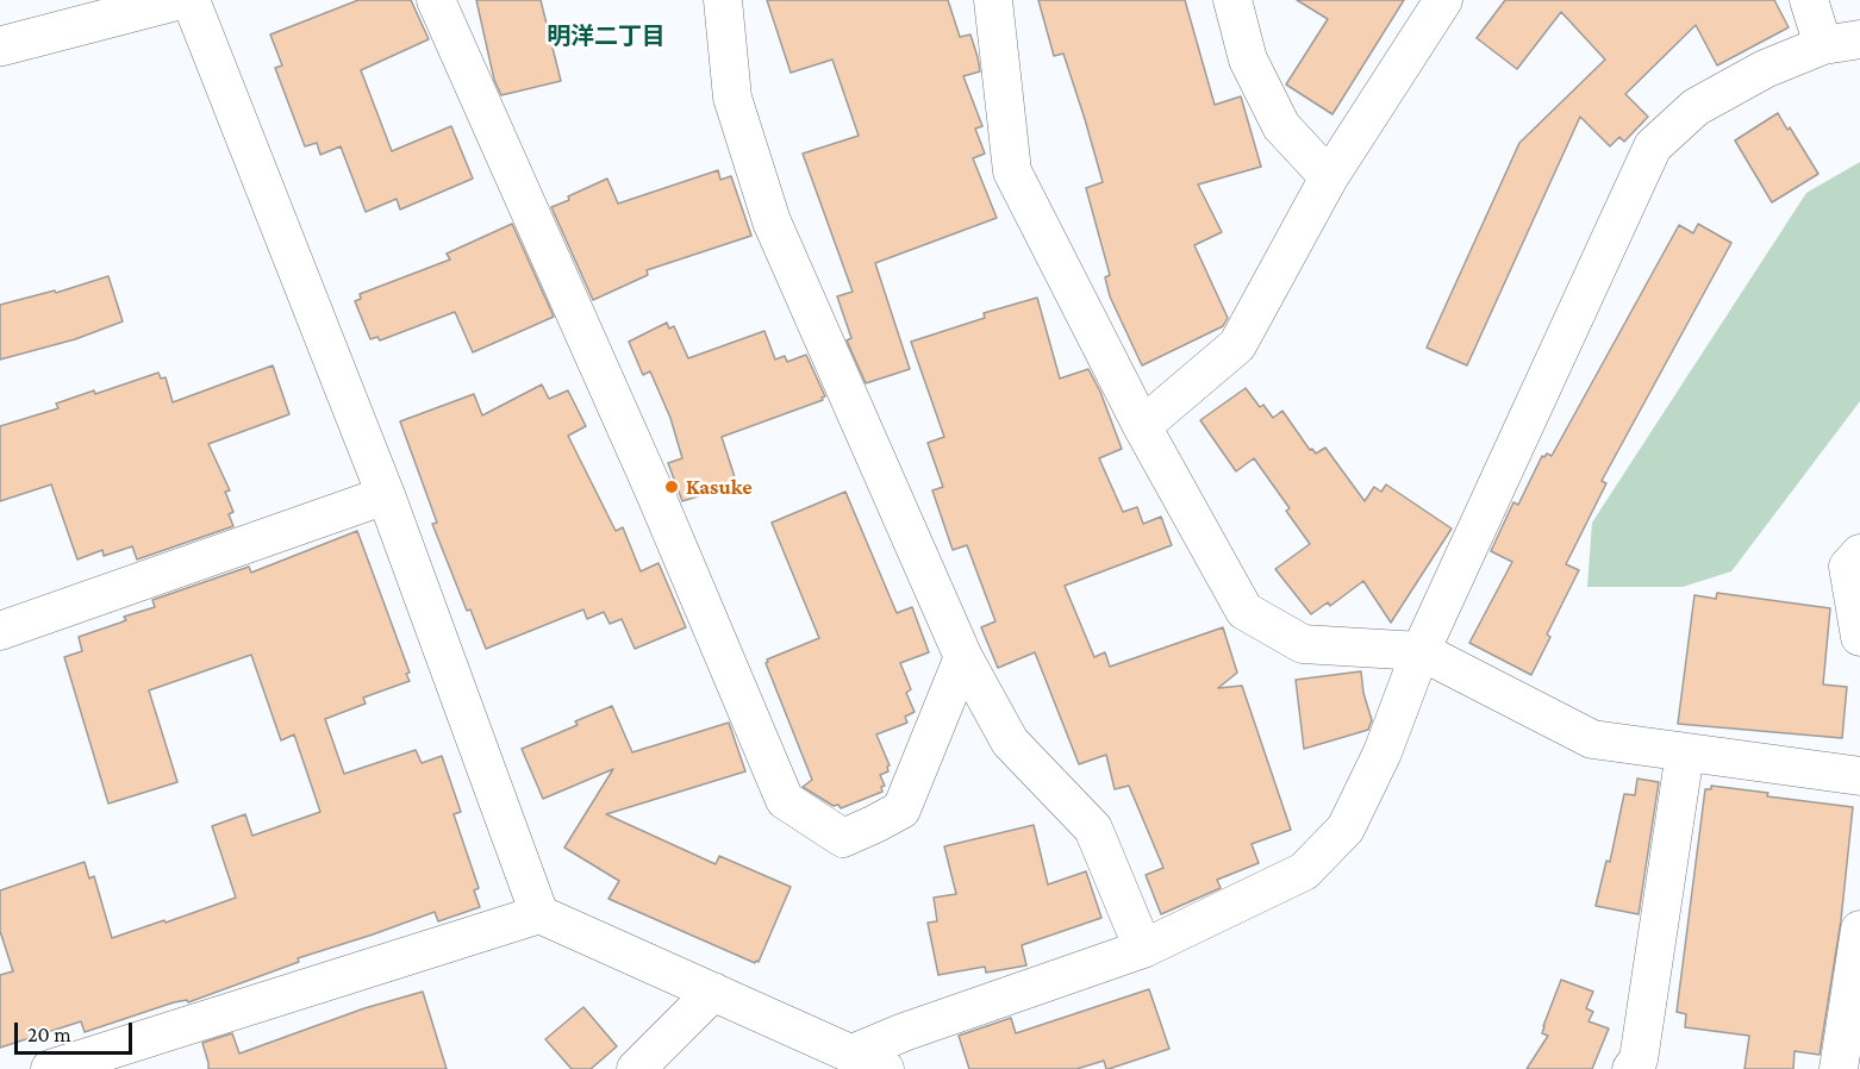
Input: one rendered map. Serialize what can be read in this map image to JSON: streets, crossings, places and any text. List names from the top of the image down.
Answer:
{
  "districts": ["明洋二丁目"],
  "places": ["Kasuke"],
  "scale_bar": "20 m"
}
